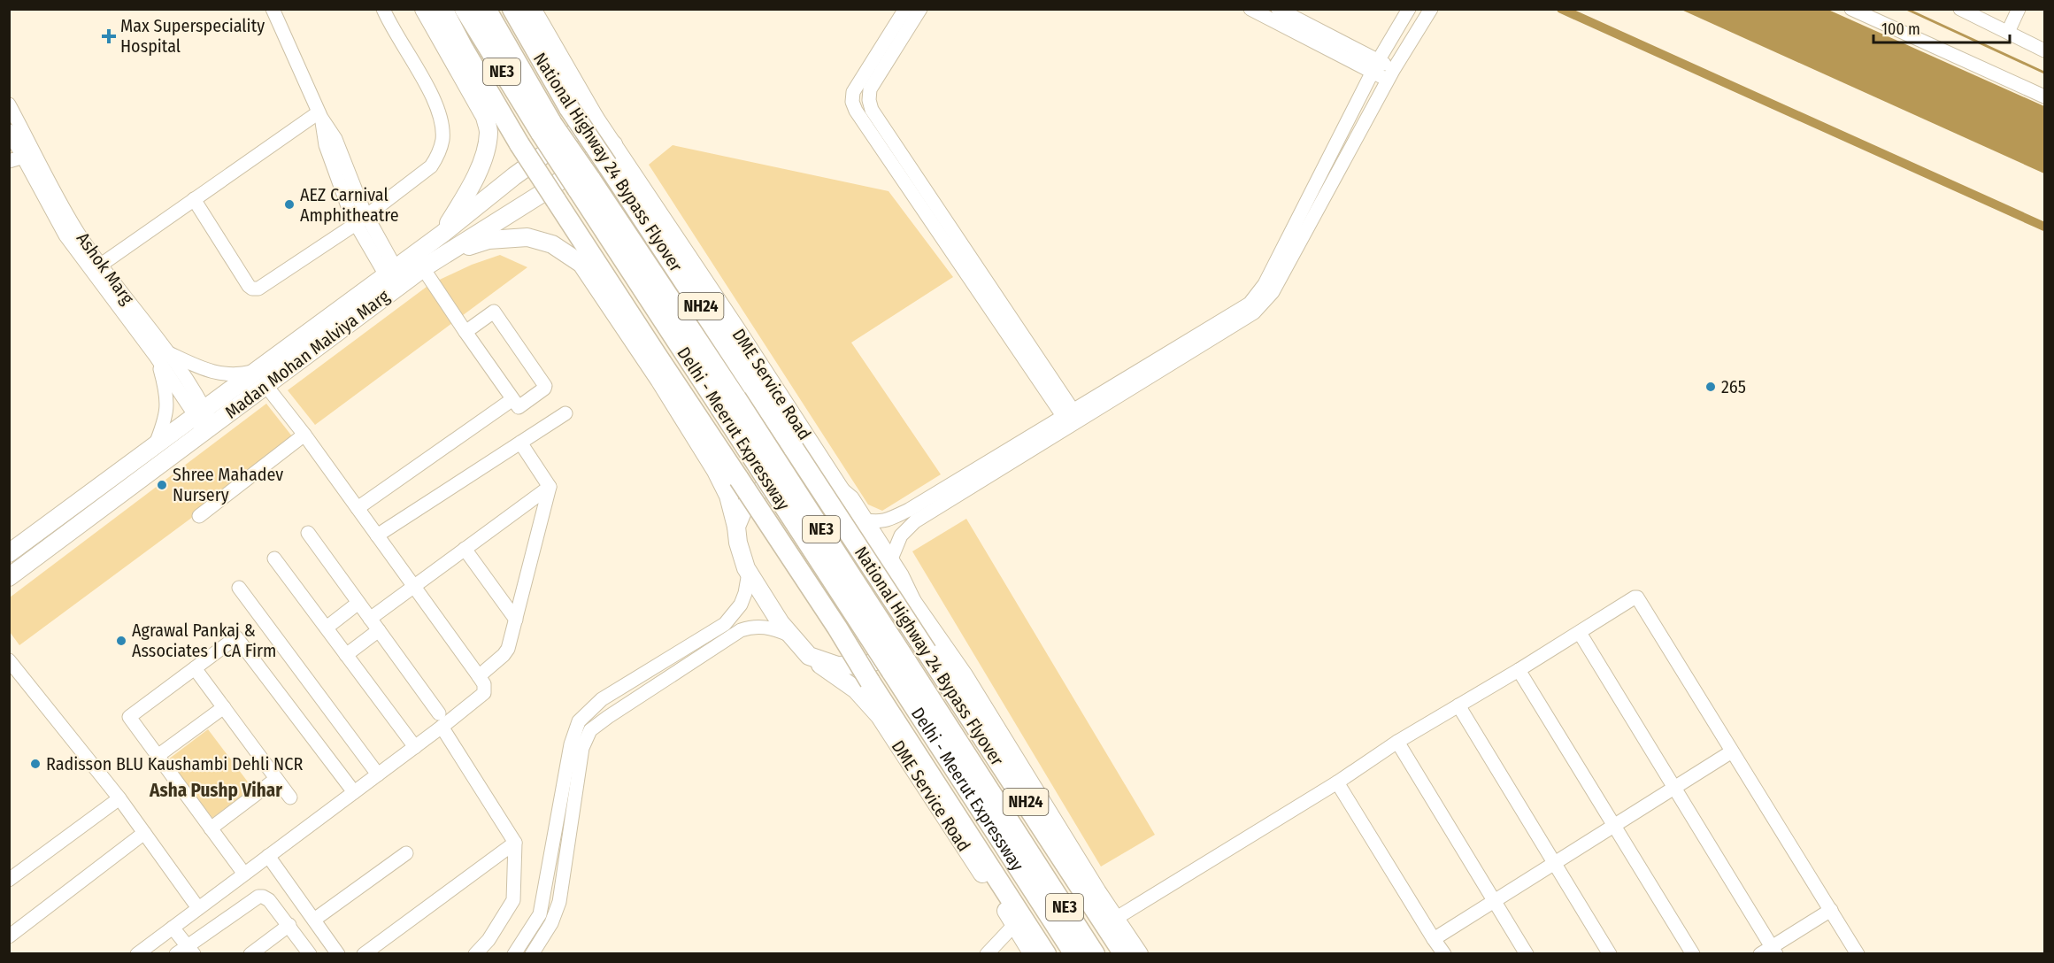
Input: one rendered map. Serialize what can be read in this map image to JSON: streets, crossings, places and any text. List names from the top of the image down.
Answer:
{
  "streets": {
    "highway": [
      "NE3",
      "National Highway 24 Bypass Flyover",
      "NH24",
      "Delhi - Meerut Expressway"
    ],
    "main road": ["Madan Mohan Malviya Marg", "DME Service Road"],
    "street": ["Ashok Marg"]
  },
  "crossings": [
    ["Ashok Marg", "Madan Mohan Malviya Marg"],
    ["Madan Mohan Malviya Marg", "DME Service Road"]
  ],
  "districts": ["Asha Pushp Vihar"],
  "places": {
    "health": ["Max Superspeciality Hospital"],
    "other": [
      "AEZ Carnival Amphitheatre",
      "265",
      "Shree Mahadev Nursery",
      "Agrawal Pankaj & Associates | CA Firm",
      "Radisson BLU Kaushambi Dehli NCR"
    ]
  },
  "scale_bar": "100 m"
}
